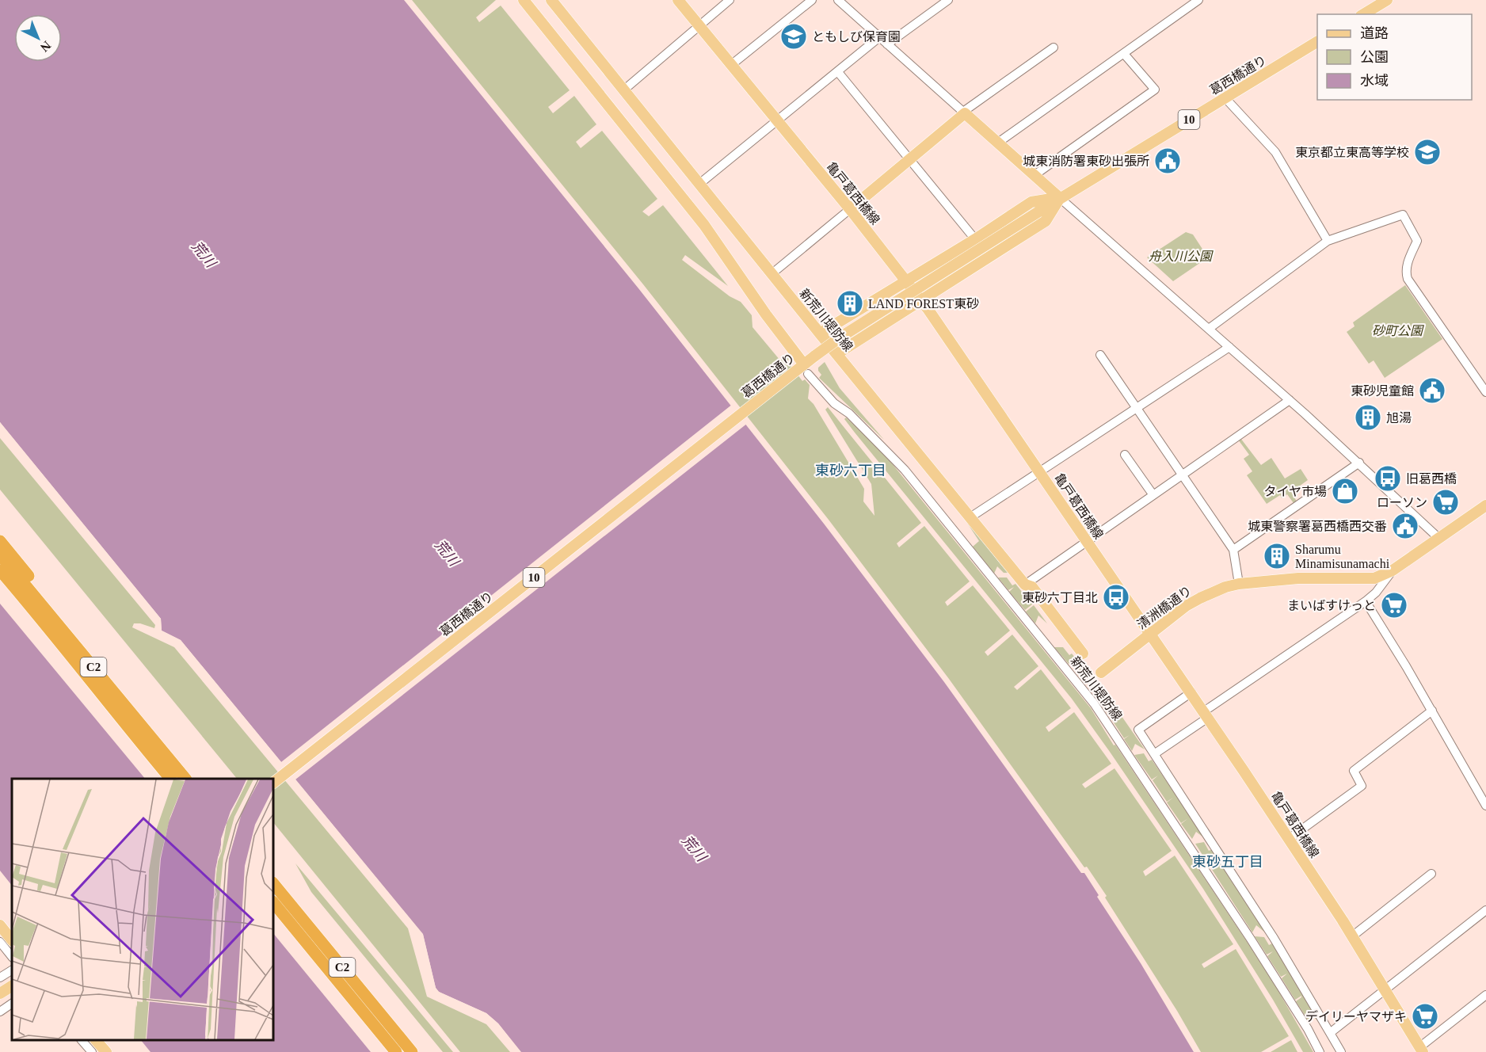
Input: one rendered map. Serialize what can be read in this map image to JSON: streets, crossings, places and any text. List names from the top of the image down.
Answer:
{
  "streets": {
    "highway": ["C2"],
    "main road": [
      "葛西橋通り",
      "10",
      "亀戸葛西橋線",
      "新荒川堤防線",
      "清洲橋通り"
    ]
  },
  "crossings": [
    ["葛西橋通り", "10"],
    ["葛西橋通り", "新荒川堤防線"],
    ["10", "亀戸葛西橋線"],
    ["10", "新荒川堤防線"],
    ["亀戸葛西橋線", "清洲橋通り"]
  ],
  "districts": ["東砂六丁目", "東砂五丁目"],
  "water": ["荒川"],
  "parks": ["舟入川公園", "砂町公園"],
  "places": {
    "school or university": ["ともしび保育園", "東京都立東高等学校"],
    "public building": ["城東消防署東砂出張所", "東砂児童館", "城東警察署葛西橋西交番"],
    "building": ["LAND FOREST東砂", "旭湯", "Sharumu Minamisunamachi"],
    "bus stop": ["旧葛西橋", "東砂六丁目北"],
    "shop": ["タイヤ市場"],
    "supermarket": ["ローソン", "まいばすけっと", "デイリーヤマザキ"]
  },
  "legend": ["道路", "公園", "水域"],
  "north": "bottom right"
}
